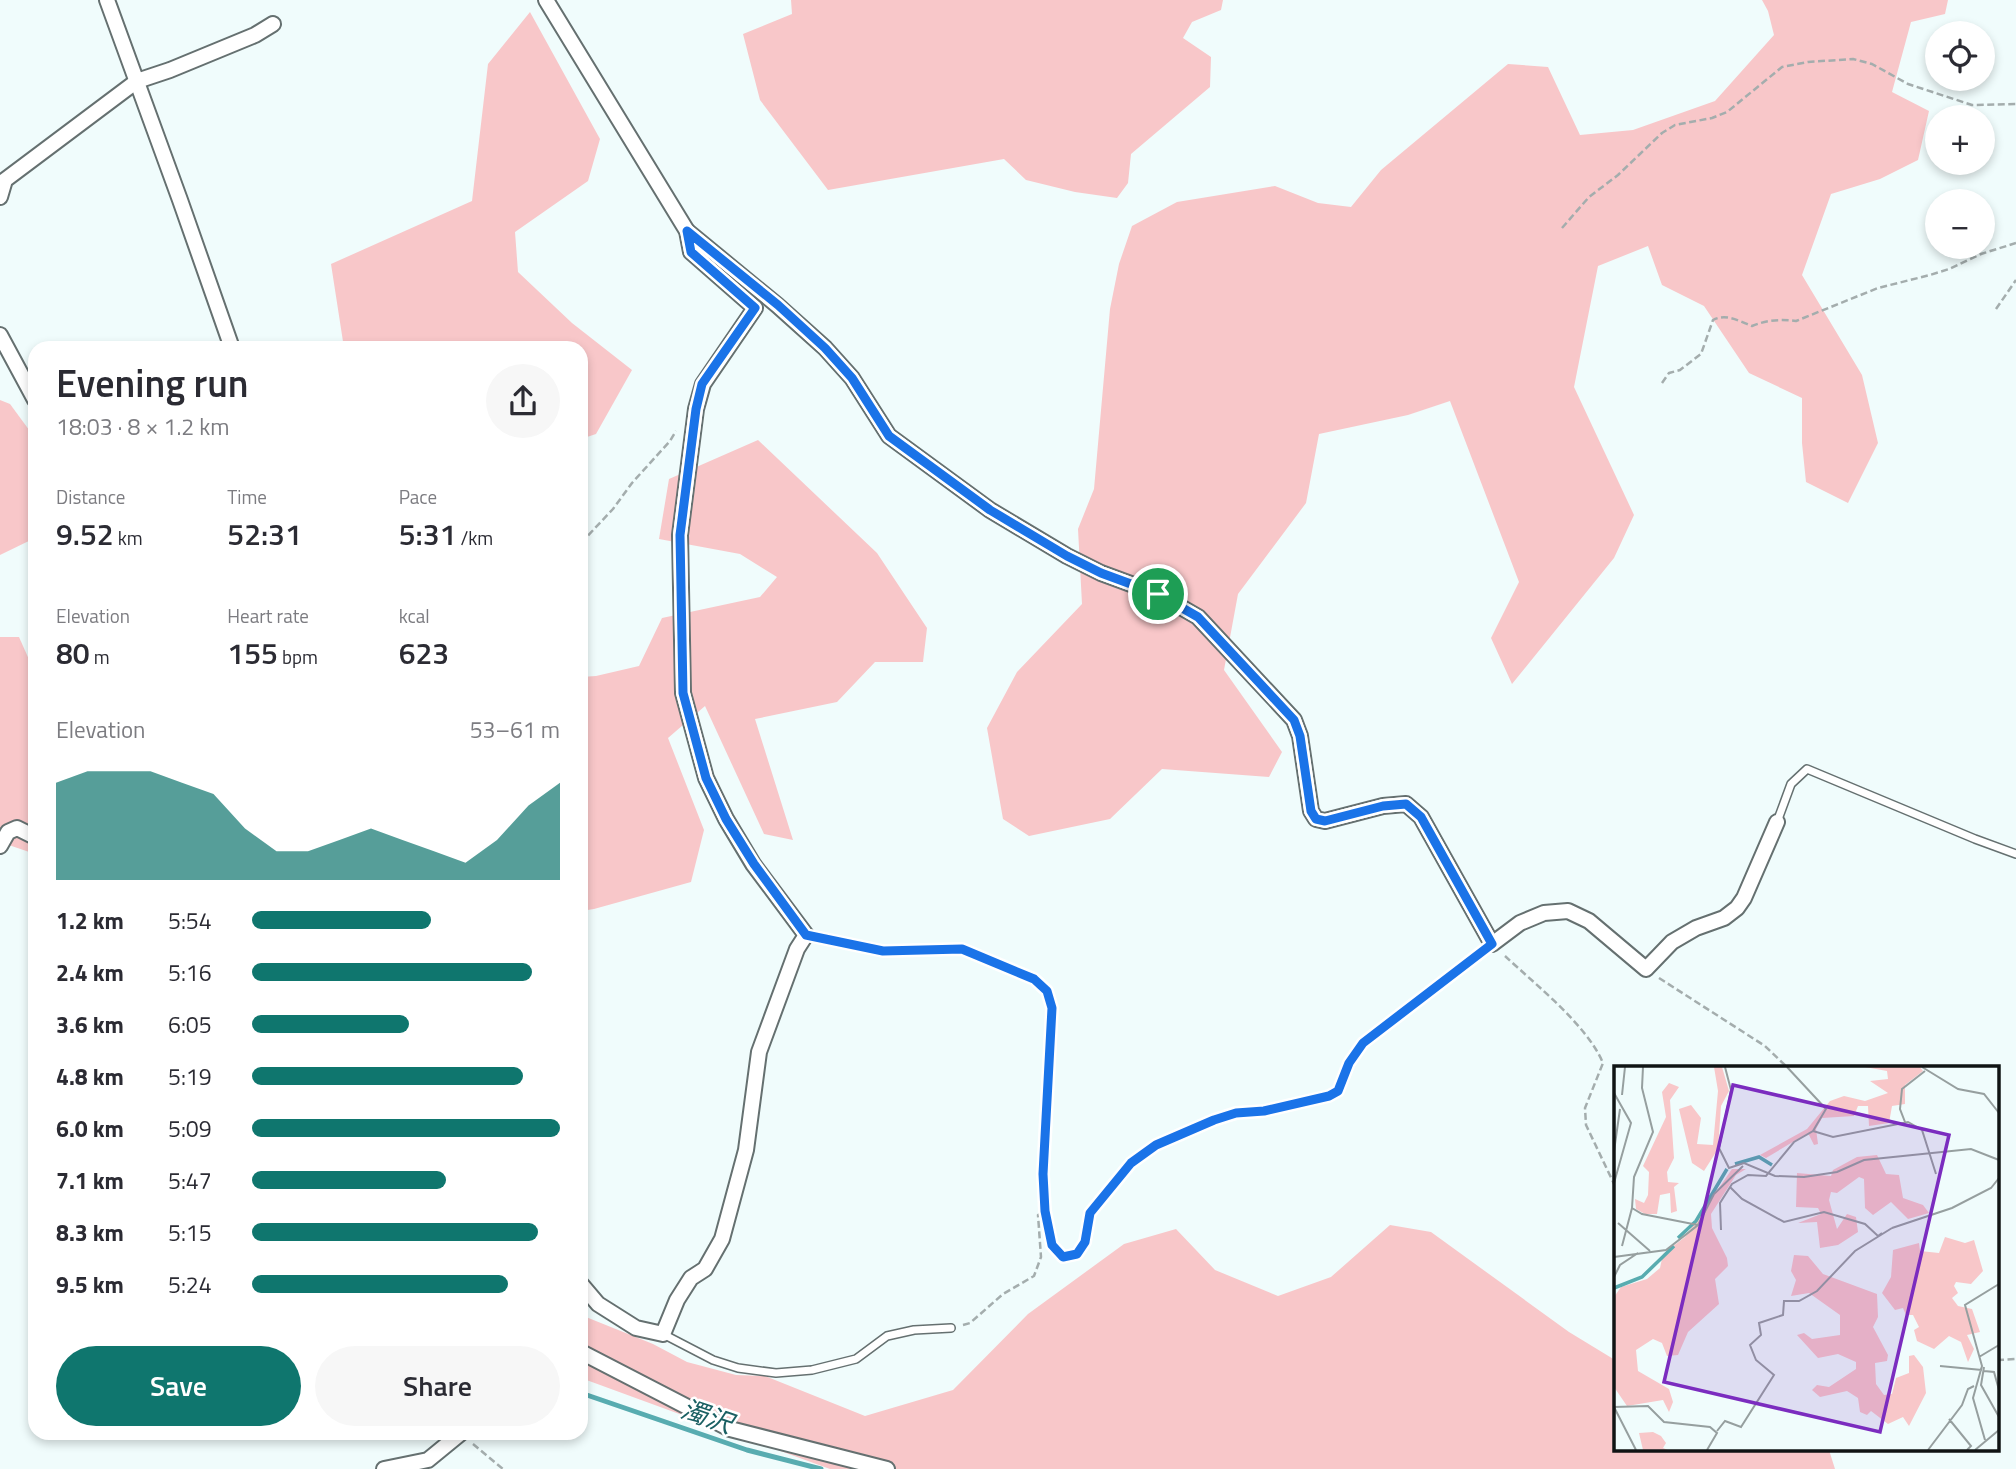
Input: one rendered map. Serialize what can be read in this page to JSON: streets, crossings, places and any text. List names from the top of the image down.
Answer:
{
  "water": ["濁沢"],
  "page": {
    "map_buttons": ["+", "−"],
    "heading": ["Evening run", "18:03 · 8 × 1.2 km"],
    "stats": [
      ["Distance", "9.52 km"],
      ["Time", "52:31"],
      ["Pace", "5:31 /km"],
      ["Elevation", "80 m"],
      ["Heart rate", "155 bpm"],
      ["kcal", "623"]
    ],
    "chart": ["Elevation", "53–61 m"],
    "list": [
      {
        "name": "1.2 km",
        "note": "5:54"
      },
      {
        "name": "2.4 km",
        "note": "5:16"
      },
      {
        "name": "3.6 km",
        "note": "6:05"
      },
      {
        "name": "4.8 km",
        "note": "5:19"
      },
      {
        "name": "6.0 km",
        "note": "5:09"
      },
      {
        "name": "7.1 km",
        "note": "5:47"
      },
      {
        "name": "8.3 km",
        "note": "5:15"
      },
      {
        "name": "9.5 km",
        "note": "5:24"
      }
    ],
    "buttons": ["Save", "Share"]
  }
}
